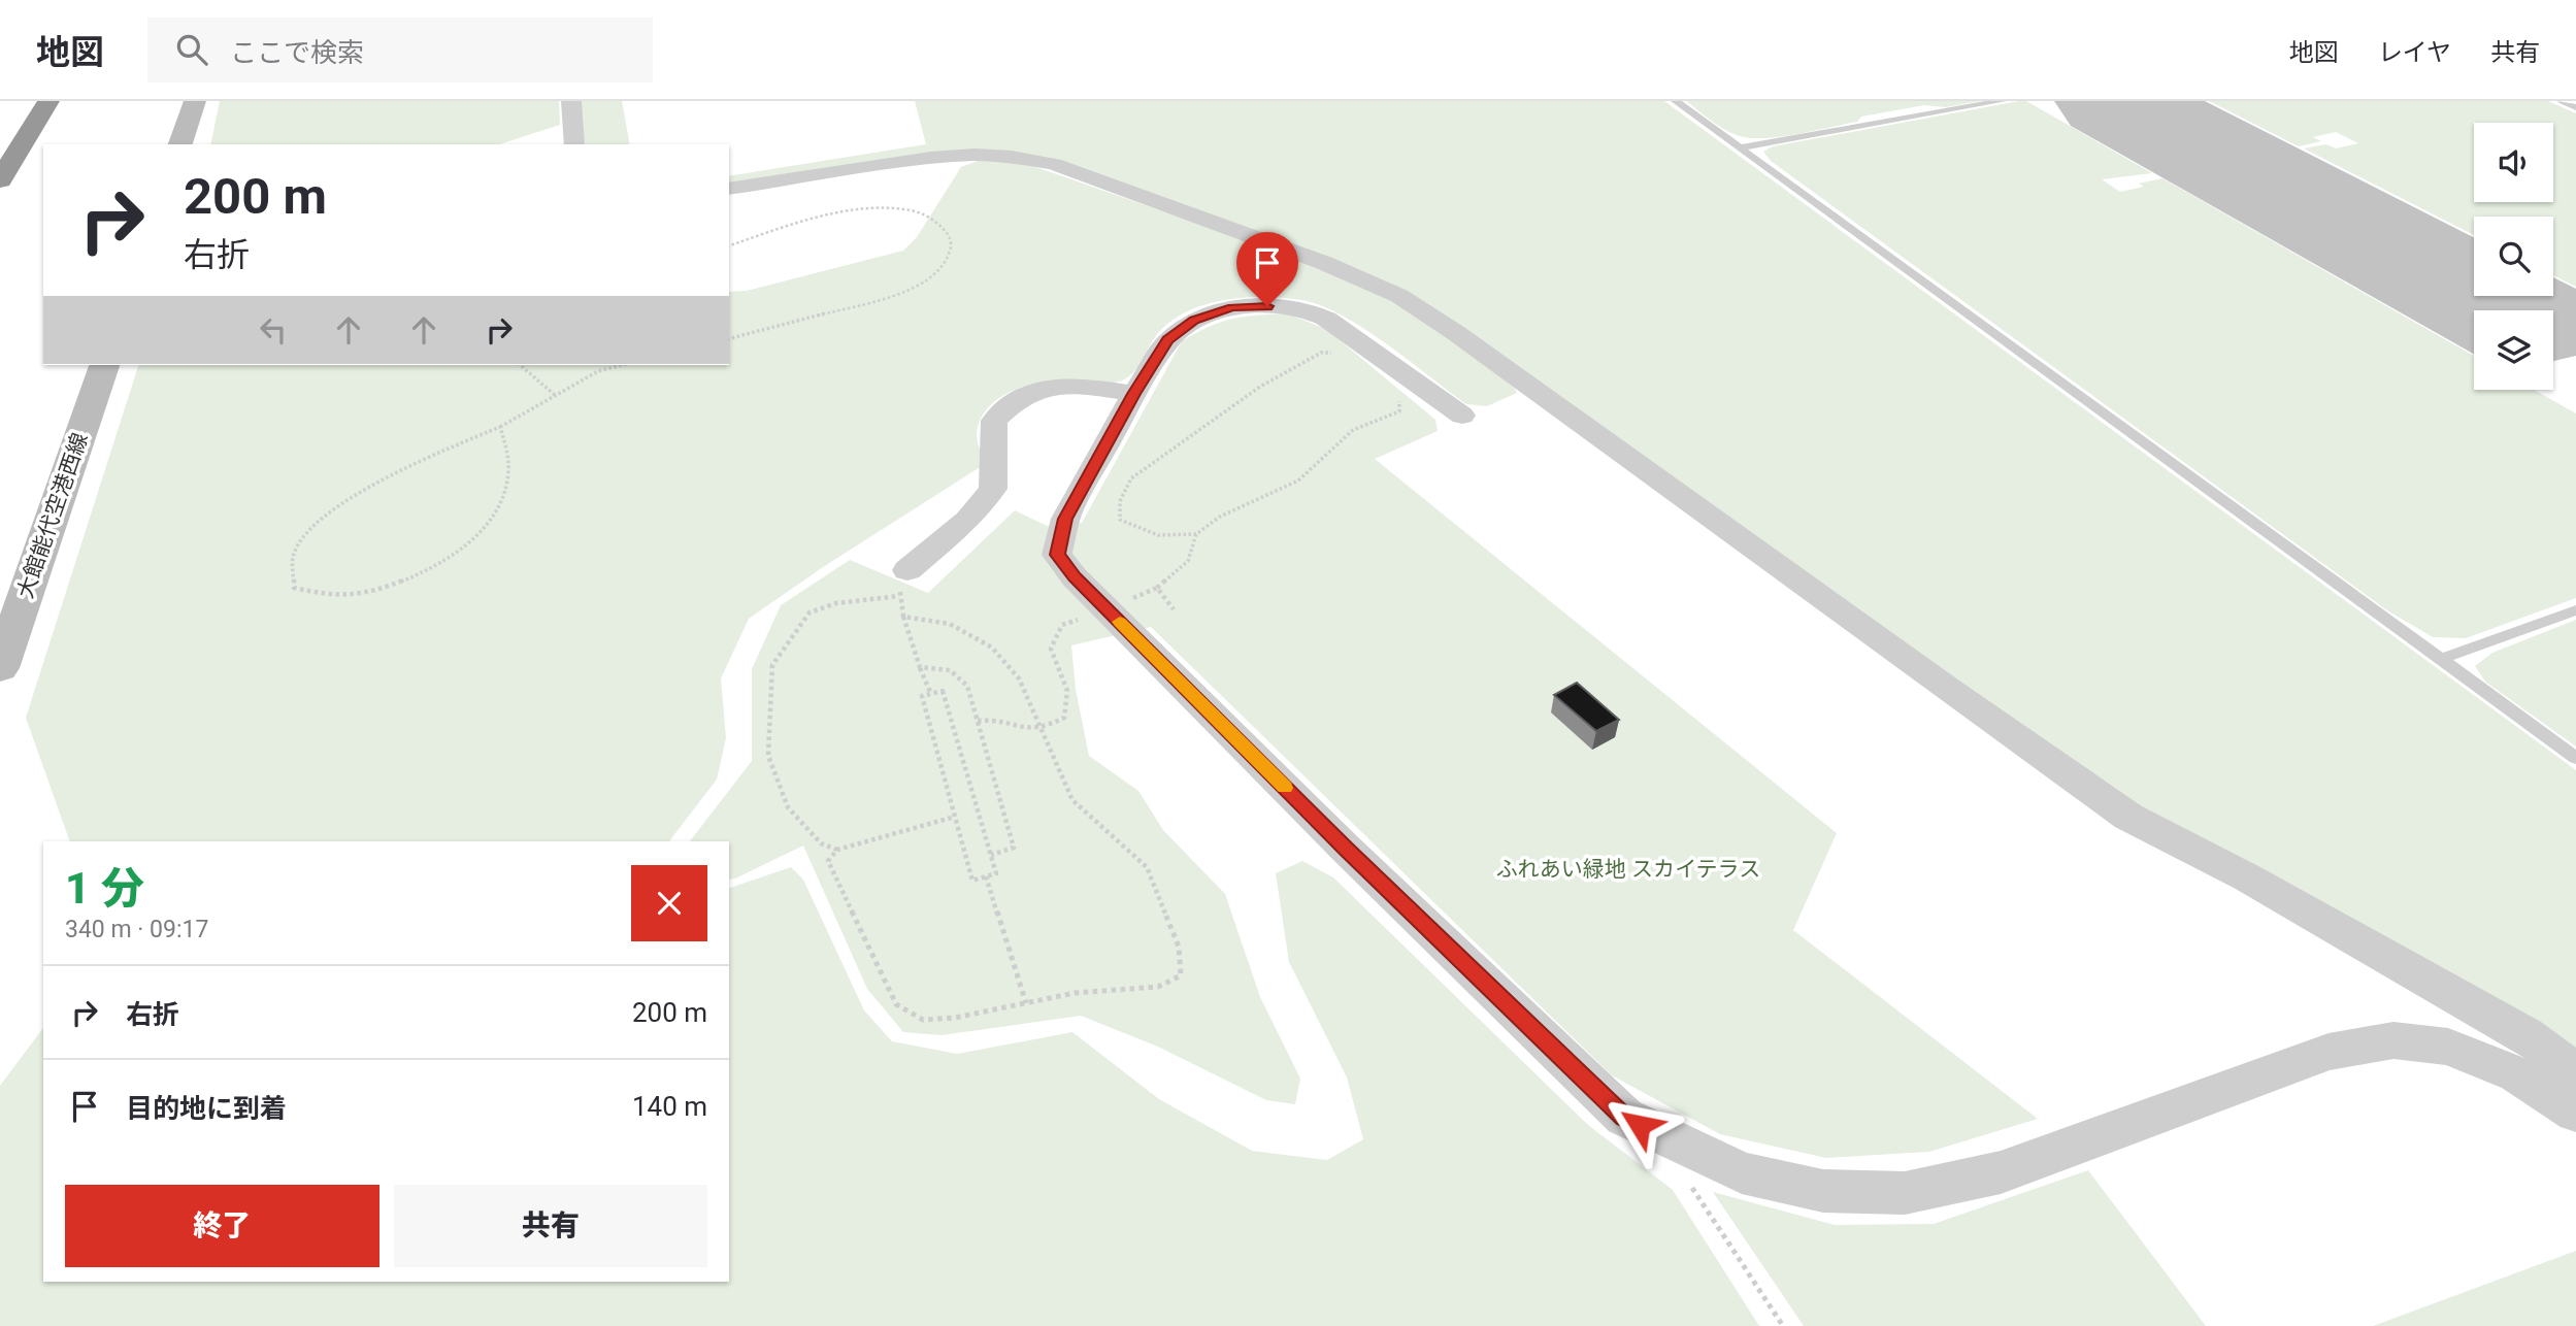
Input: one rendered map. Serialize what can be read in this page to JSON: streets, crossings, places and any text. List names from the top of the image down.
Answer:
{
  "streets": {
    "main road": ["大館能代空港西線"]
  },
  "parks": ["ふれあい緑地 スカイテラス"],
  "page": {
    "header": "地図",
    "search": "ここで検索",
    "nav": ["地図", "レイヤ", "共有"],
    "turn": ["200 m", "右折"],
    "heading": ["1 分", "340 m · 09:17"],
    "list": [
      {
        "name": "右折",
        "value": "200 m"
      },
      {
        "name": "目的地に到着",
        "value": "140 m"
      }
    ],
    "buttons": ["終了", "共有"]
  }
}
